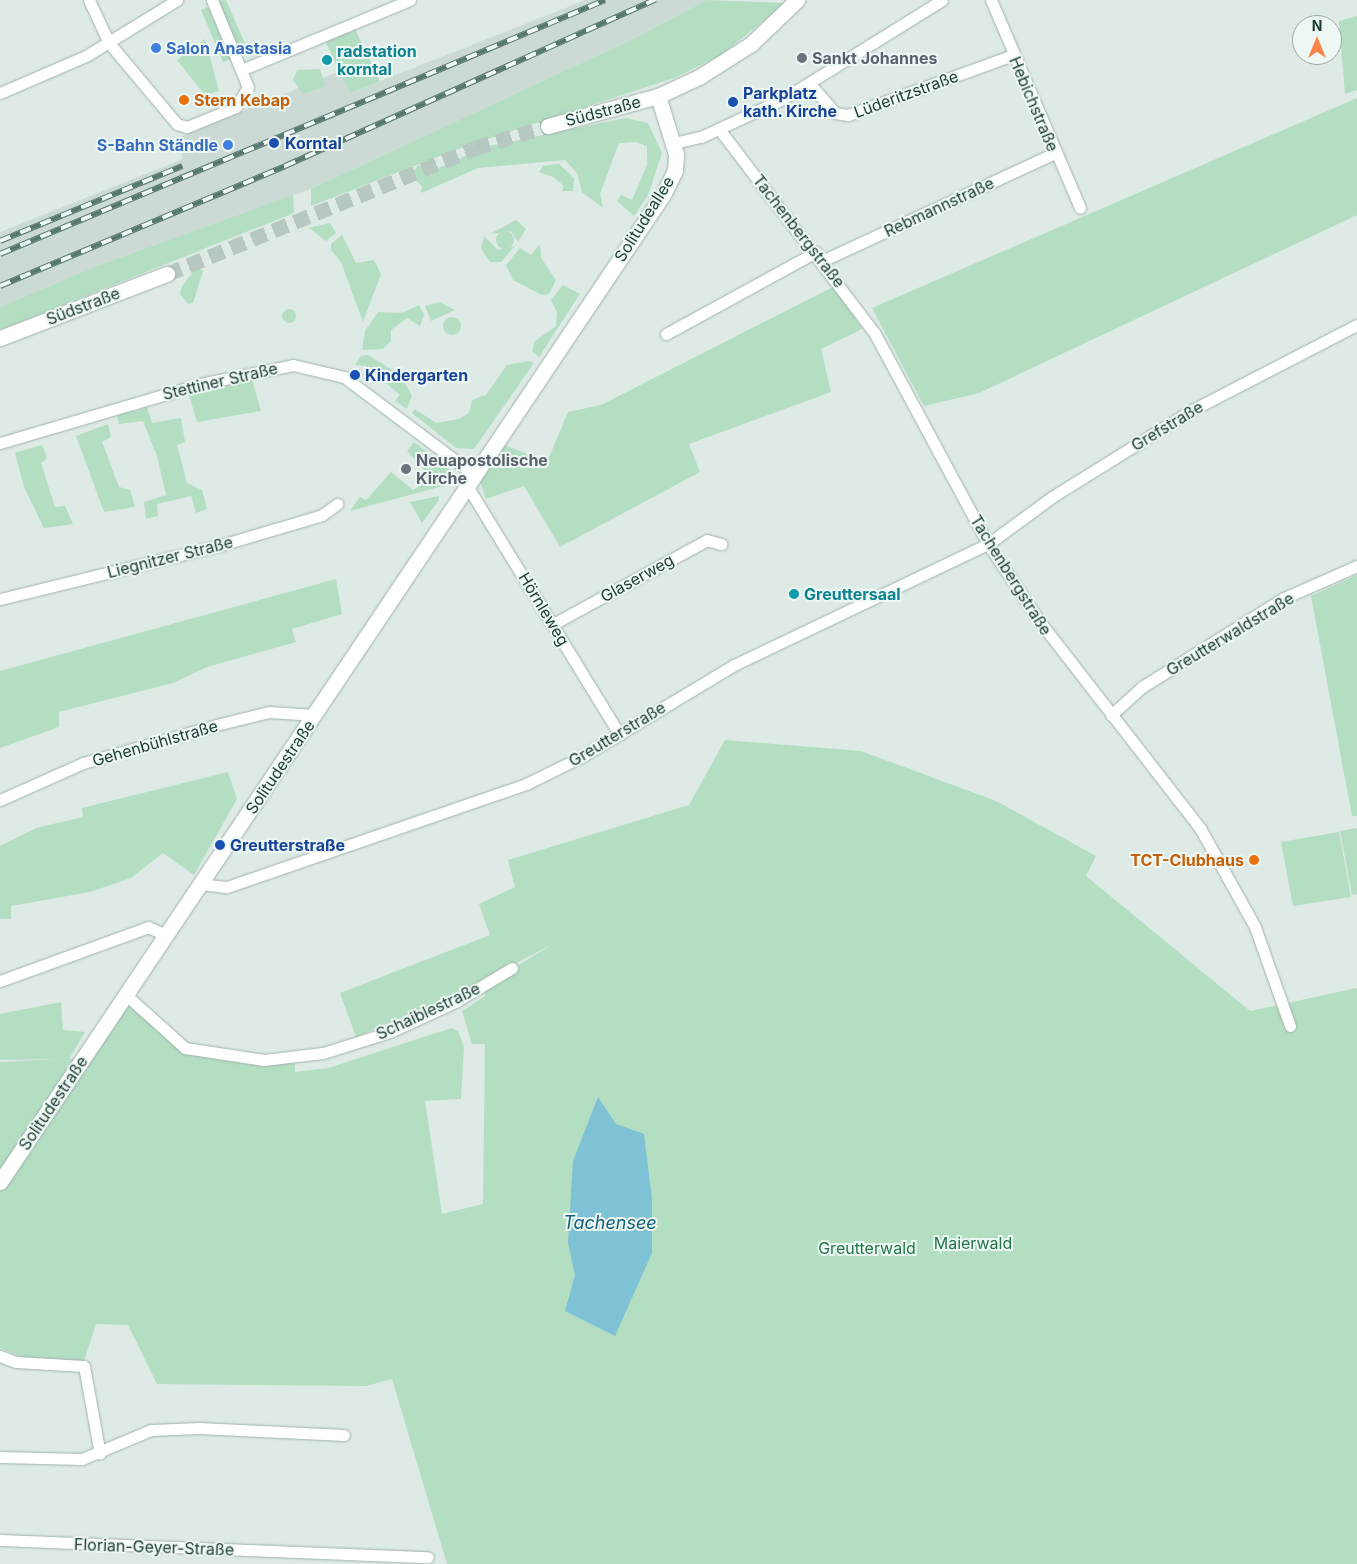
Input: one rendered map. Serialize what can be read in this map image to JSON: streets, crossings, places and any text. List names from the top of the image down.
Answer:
{
  "streets": {
    "main road": ["Südstraße", "Solitudeallee", "Solitudestraße"],
    "street": [
      "Lüderitzstraße",
      "Hebichstraße",
      "Rebmannstraße",
      "Tachenbergstraße",
      "Stettiner Straße",
      "Grefstraße",
      "Liegnitzer Straße",
      "Glaserweg",
      "Hörnleweg",
      "Greutterwaldstraße",
      "Greutterstraße",
      "Gehenbühlstraße",
      "Schaiblestraße",
      "Florian-Geyer-Straße"
    ]
  },
  "crossings": [
    ["Lüderitzstraße", "Hebichstraße"],
    ["Hebichstraße", "Rebmannstraße"],
    ["Südstraße", "Solitudeallee"],
    ["Rebmannstraße", "Tachenbergstraße"],
    ["Solitudeallee", "Stettiner Straße"],
    ["Solitudeallee", "Hörnleweg"],
    ["Solitudeallee", "Solitudestraße"],
    ["Tachenbergstraße", "Grefstraße"],
    ["Tachenbergstraße", "Greutterwaldstraße"],
    ["Tachenbergstraße", "Greutterstraße"],
    ["Stettiner Straße", "Hörnleweg"],
    ["Stettiner Straße", "Solitudestraße"],
    ["Grefstraße", "Greutterstraße"],
    ["Glaserweg", "Hörnleweg"],
    ["Hörnleweg", "Greutterstraße"],
    ["Hörnleweg", "Solitudestraße"],
    ["Greutterstraße", "Solitudestraße"],
    ["Gehenbühlstraße", "Solitudestraße"],
    ["Solitudestraße", "Schaiblestraße"]
  ],
  "water": ["Tachensee"],
  "parks": ["Maierwald", "Greutterwald"],
  "places": [
    "Salon Anastasia",
    "Sankt Johannes",
    "radstation korntal",
    "Stern Kebap",
    "Parkplatz kath. Kirche",
    "Korntal",
    "S-Bahn Ständle",
    "Kindergarten",
    "Neuapostolische Kirche",
    "Greuttersaal",
    "Greutterstraße",
    "TCT-Clubhaus"
  ],
  "north": "top"
}
